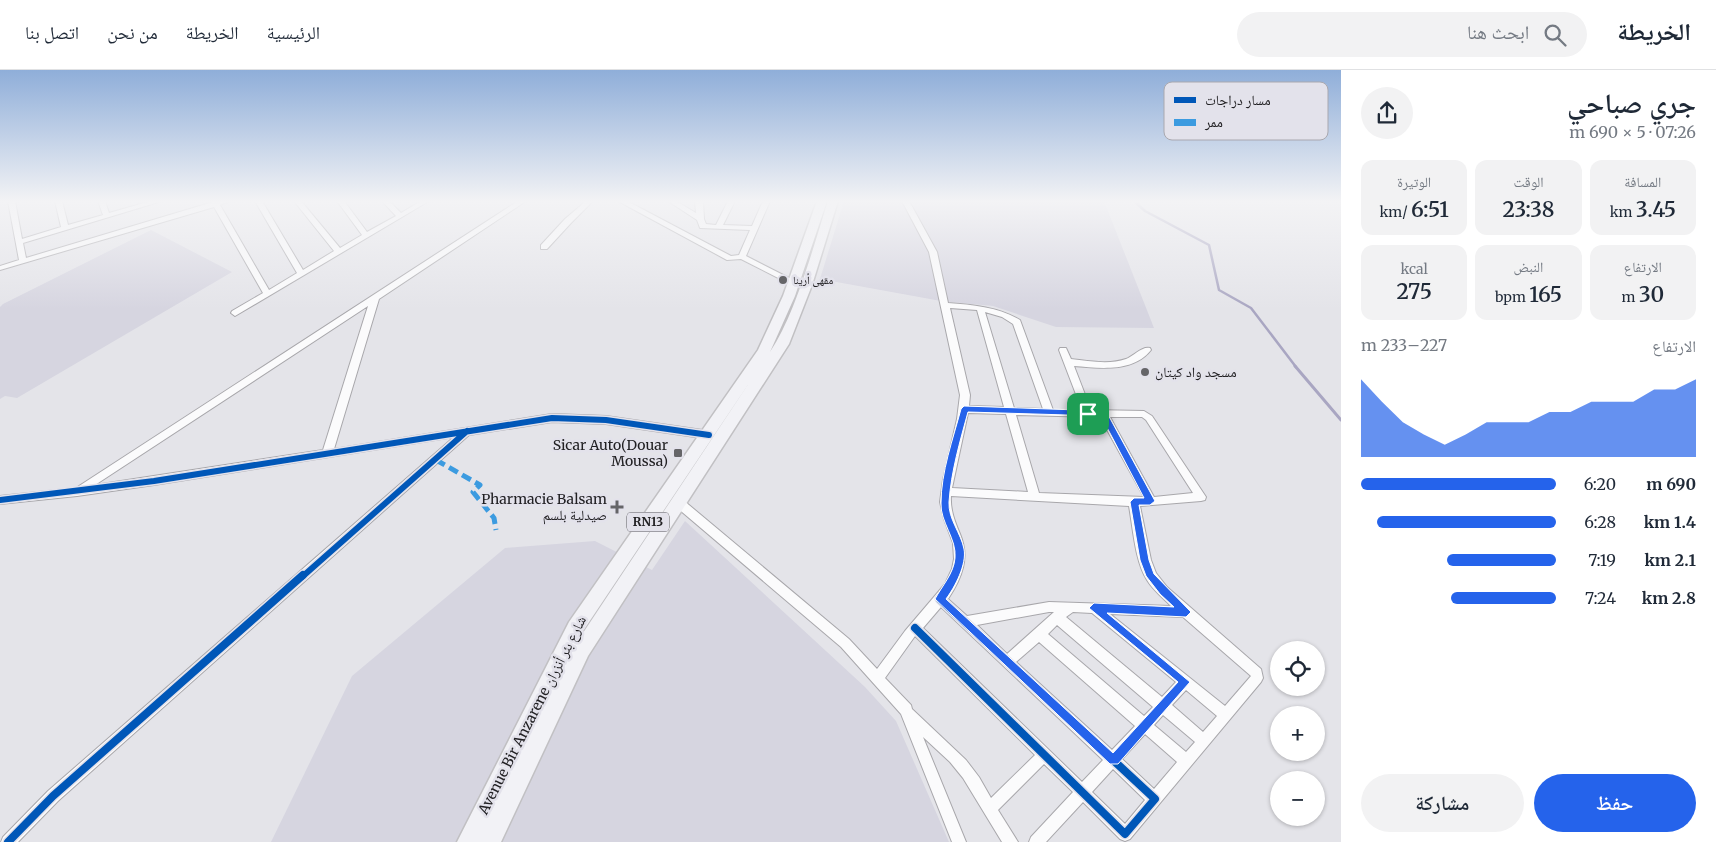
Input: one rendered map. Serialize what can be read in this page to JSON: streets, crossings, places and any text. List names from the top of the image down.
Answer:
{
  "streets": {
    "main road": ["RN13", "Avenue Bir Anzarene شارع بئر أنزران"]
  },
  "places": {
    "other": ["مقهى أرينا", "مسجد واد كيتان"],
    "transit": ["Sicar Auto(Douar Moussa)"],
    "health": ["Pharmacie Balsam صيدلية بلسم"]
  },
  "legend": ["مسار دراجات", "ممر"],
  "page": {
    "header": "الخريطة",
    "search": "ابحث هنا",
    "nav": [
      "الرئيسية",
      "الخريطة",
      "من نحن",
      "اتصل بنا"
    ],
    "heading": ["جري صباحي", "07:26 · 5 × 690 m"],
    "stats": [
      ["المسافة", "3.45 km"],
      ["الوقت", "23:38"],
      ["الوتيرة", "6:51 /km"],
      ["الارتفاع", "30 m"],
      ["النبض", "165 bpm"],
      ["kcal", "275"]
    ],
    "chart": ["الارتفاع", "227–233 m"],
    "list": [
      {
        "name": "690 m",
        "note": "6:20"
      },
      {
        "name": "1.4 km",
        "note": "6:28"
      },
      {
        "name": "2.1 km",
        "note": "7:19"
      },
      {
        "name": "2.8 km",
        "note": "7:24"
      }
    ],
    "map_buttons": ["+", "−"],
    "buttons": ["حفظ", "مشاركة"]
  }
}
